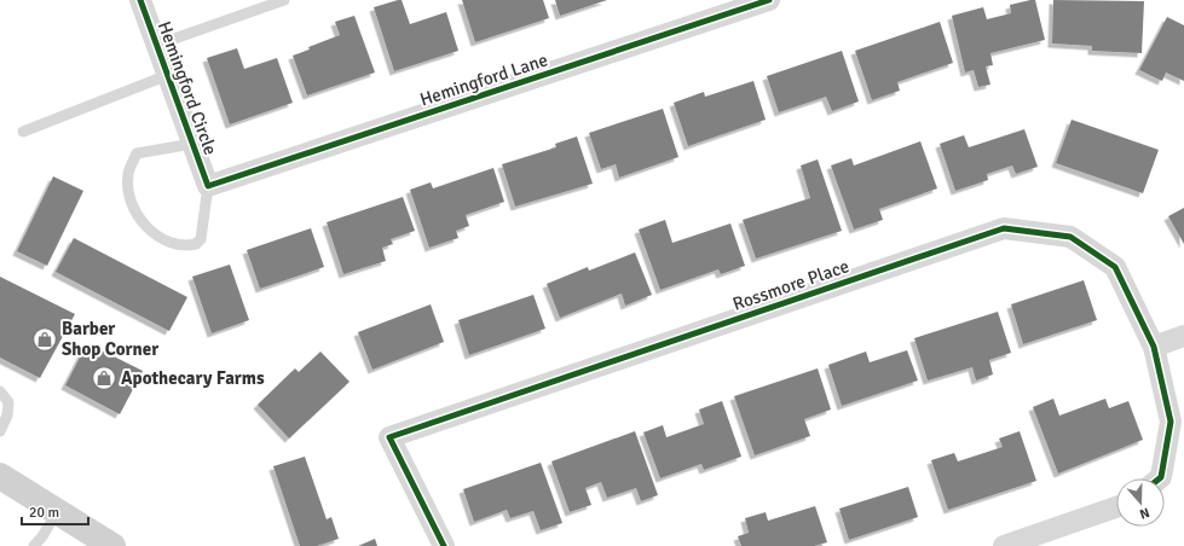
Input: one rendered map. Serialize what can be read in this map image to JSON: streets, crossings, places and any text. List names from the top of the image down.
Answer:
{
  "streets": {
    "street": ["Hemingford Lane", "Hemingford Circle", "Rossmore Place"]
  },
  "crossings": [
    ["Hemingford Lane", "Hemingford Circle"]
  ],
  "places": {
    "shop": ["Barber Shop Corner", "Apothecary Farms"]
  },
  "scale_bar": "20 m",
  "north": "bottom"
}
